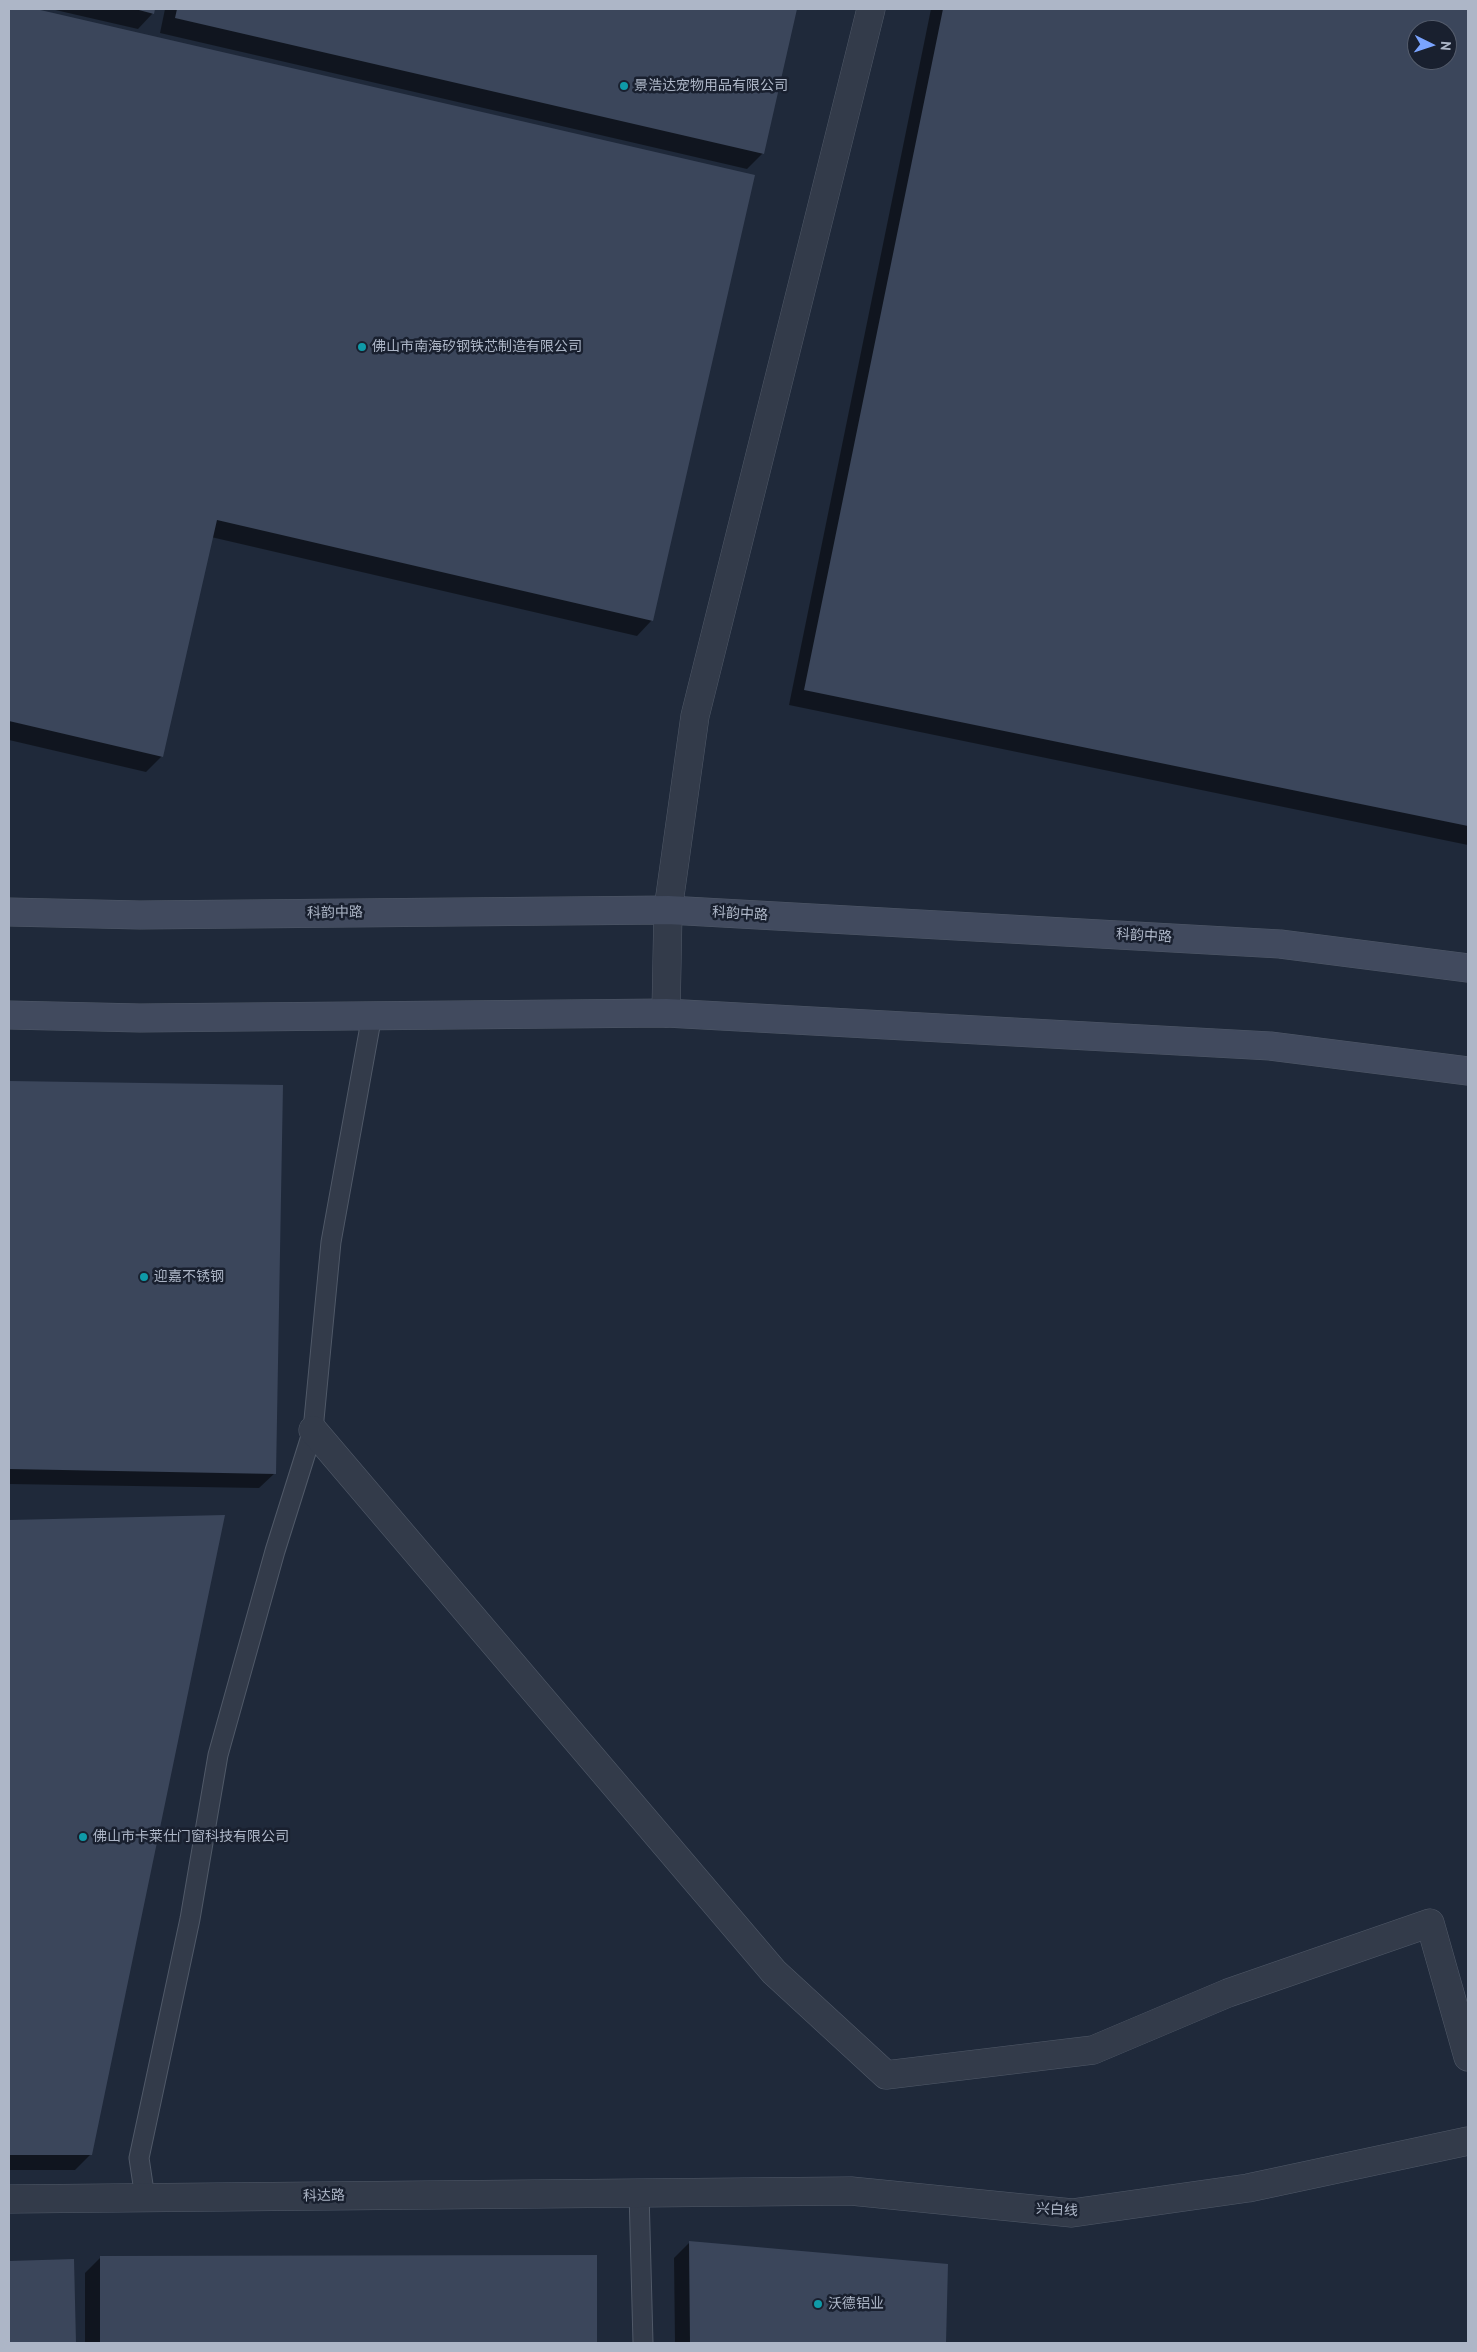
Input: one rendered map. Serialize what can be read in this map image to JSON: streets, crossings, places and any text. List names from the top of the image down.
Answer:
{
  "streets": {
    "main road": ["科韵中路"],
    "street": ["科达路", "兴白线"]
  },
  "crossings": [
    ["科达路", "兴白线"]
  ],
  "places": [
    "景浩达宠物用品有限公司",
    "佛山市南海矽钢铁芯制造有限公司",
    "迎嘉不锈钢",
    "佛山市卡莱仕门窗科技有限公司",
    "沃德铝业"
  ],
  "north": "right"
}
